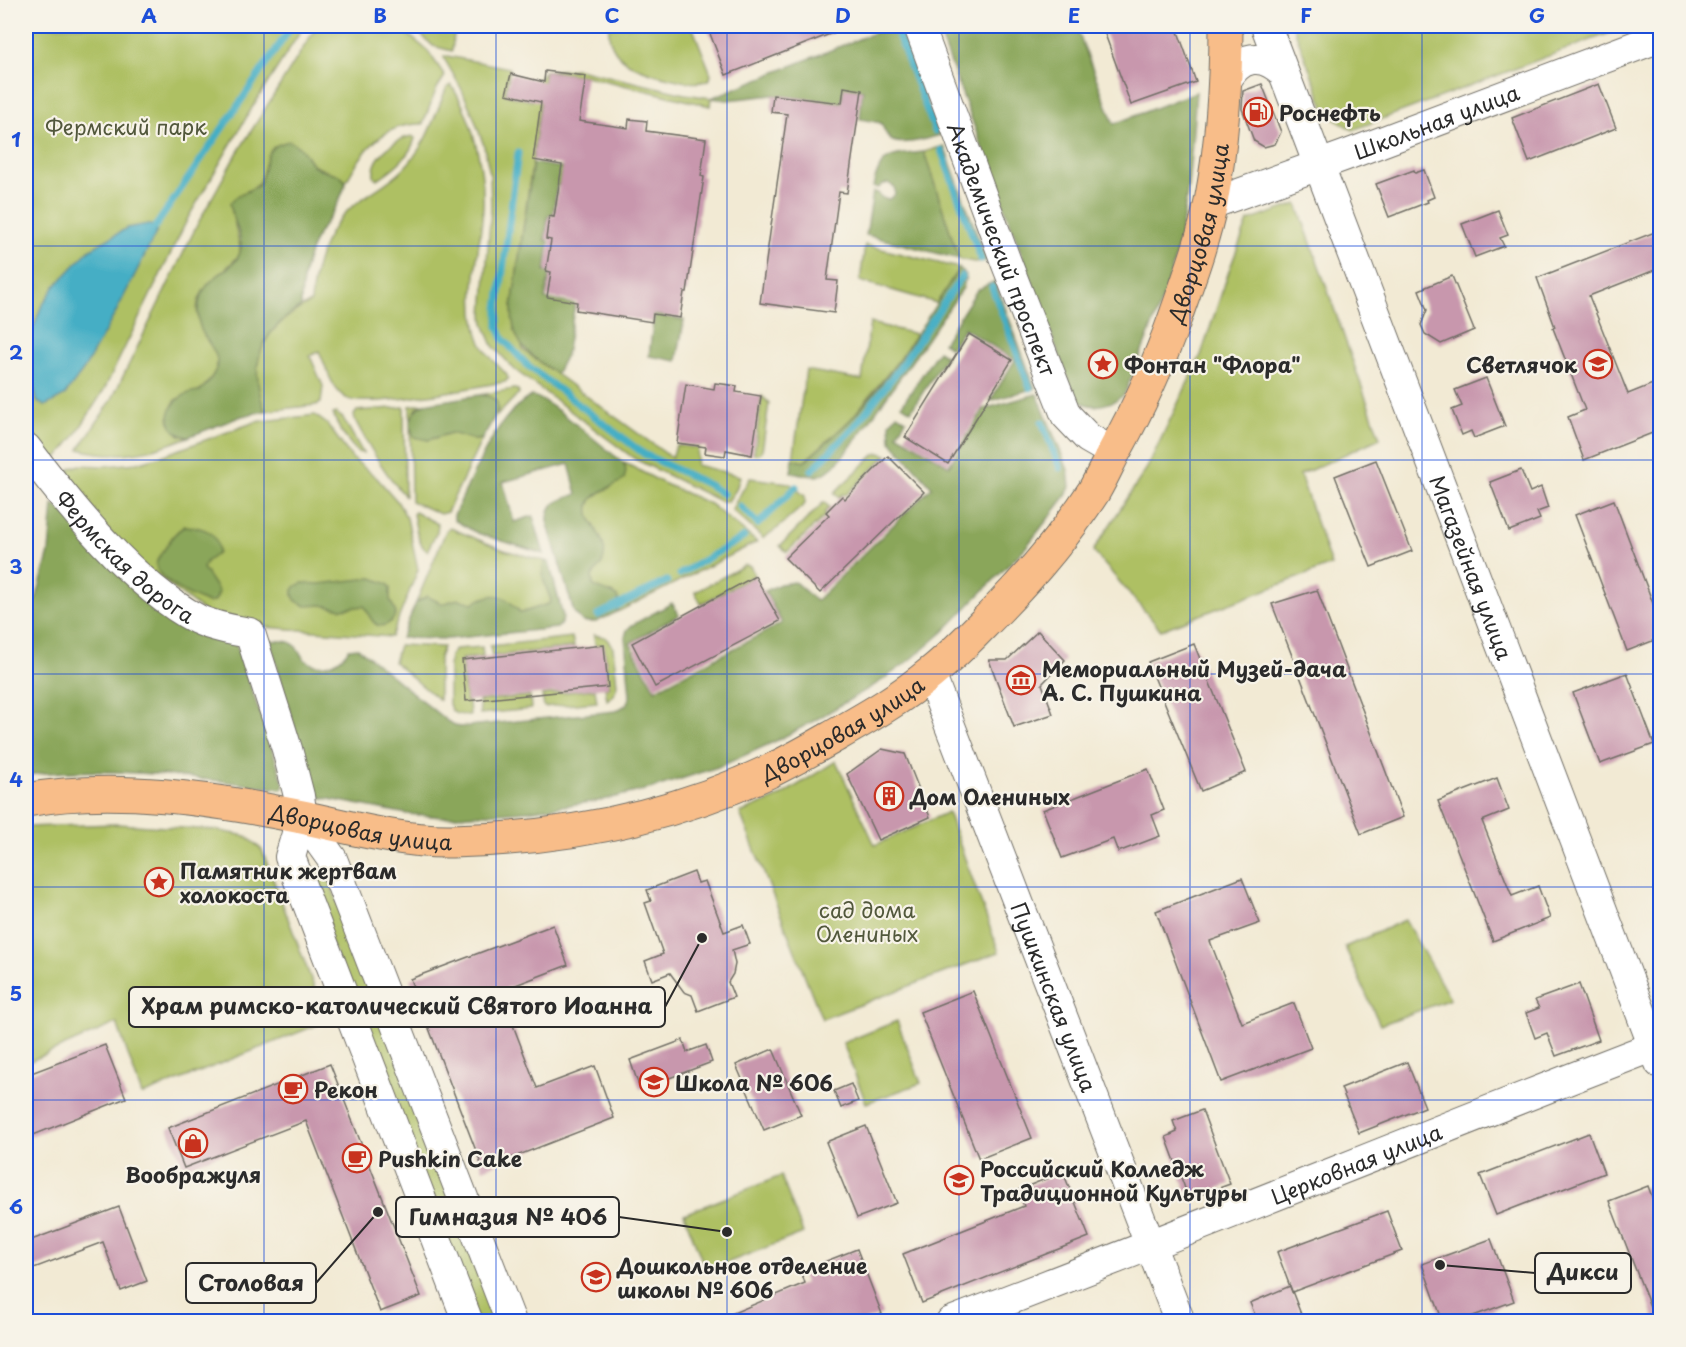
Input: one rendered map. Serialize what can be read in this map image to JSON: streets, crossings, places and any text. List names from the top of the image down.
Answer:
{
  "streets": {
    "main road": ["Дворцовая улица"],
    "street": [
      "Школьная улица",
      "Академический проспект",
      "Фермская дорога",
      "Магазейная улица",
      "Пушкинская улица",
      "Церковная улица"
    ]
  },
  "crossings": [
    ["Школьная улица", "Дворцовая улица"],
    ["Школьная улица", "Магазейная улица"],
    ["Дворцовая улица", "Академический проспект"],
    ["Дворцовая улица", "Фермская дорога"],
    ["Дворцовая улица", "Пушкинская улица"],
    ["Магазейная улица", "Церковная улица"],
    ["Пушкинская улица", "Церковная улица"]
  ],
  "parks": ["Фермский парк", "сад дома Олениных"],
  "places": {
    "fuel station": ["Роснефть"],
    "place": ["Фонтан \"Флора\"", "Памятник жертвам холокоста"],
    "school or university": [
      "Светлячок",
      "Школа № 606",
      "Российский Колледж Традиционной Культуры",
      "Дошкольное отделение школы № 606"
    ],
    "museum": ["Мемориальный Музей-дача А. С. Пушкина"],
    "building": ["Дом Олениных"],
    "other": [
      "Храм римско-католический Святого Иоанна",
      "Столовая",
      "Гимназия № 406",
      "Дикси"
    ],
    "cafe": ["Рекон", "Pushkin Cake"],
    "shop": ["Воображуля"]
  },
  "grid": {
    "columns": [
      "A",
      "B",
      "C",
      "D",
      "E",
      "F",
      "G"
    ],
    "rows": [
      "1",
      "2",
      "3",
      "4",
      "5",
      "6"
    ]
  }
}
